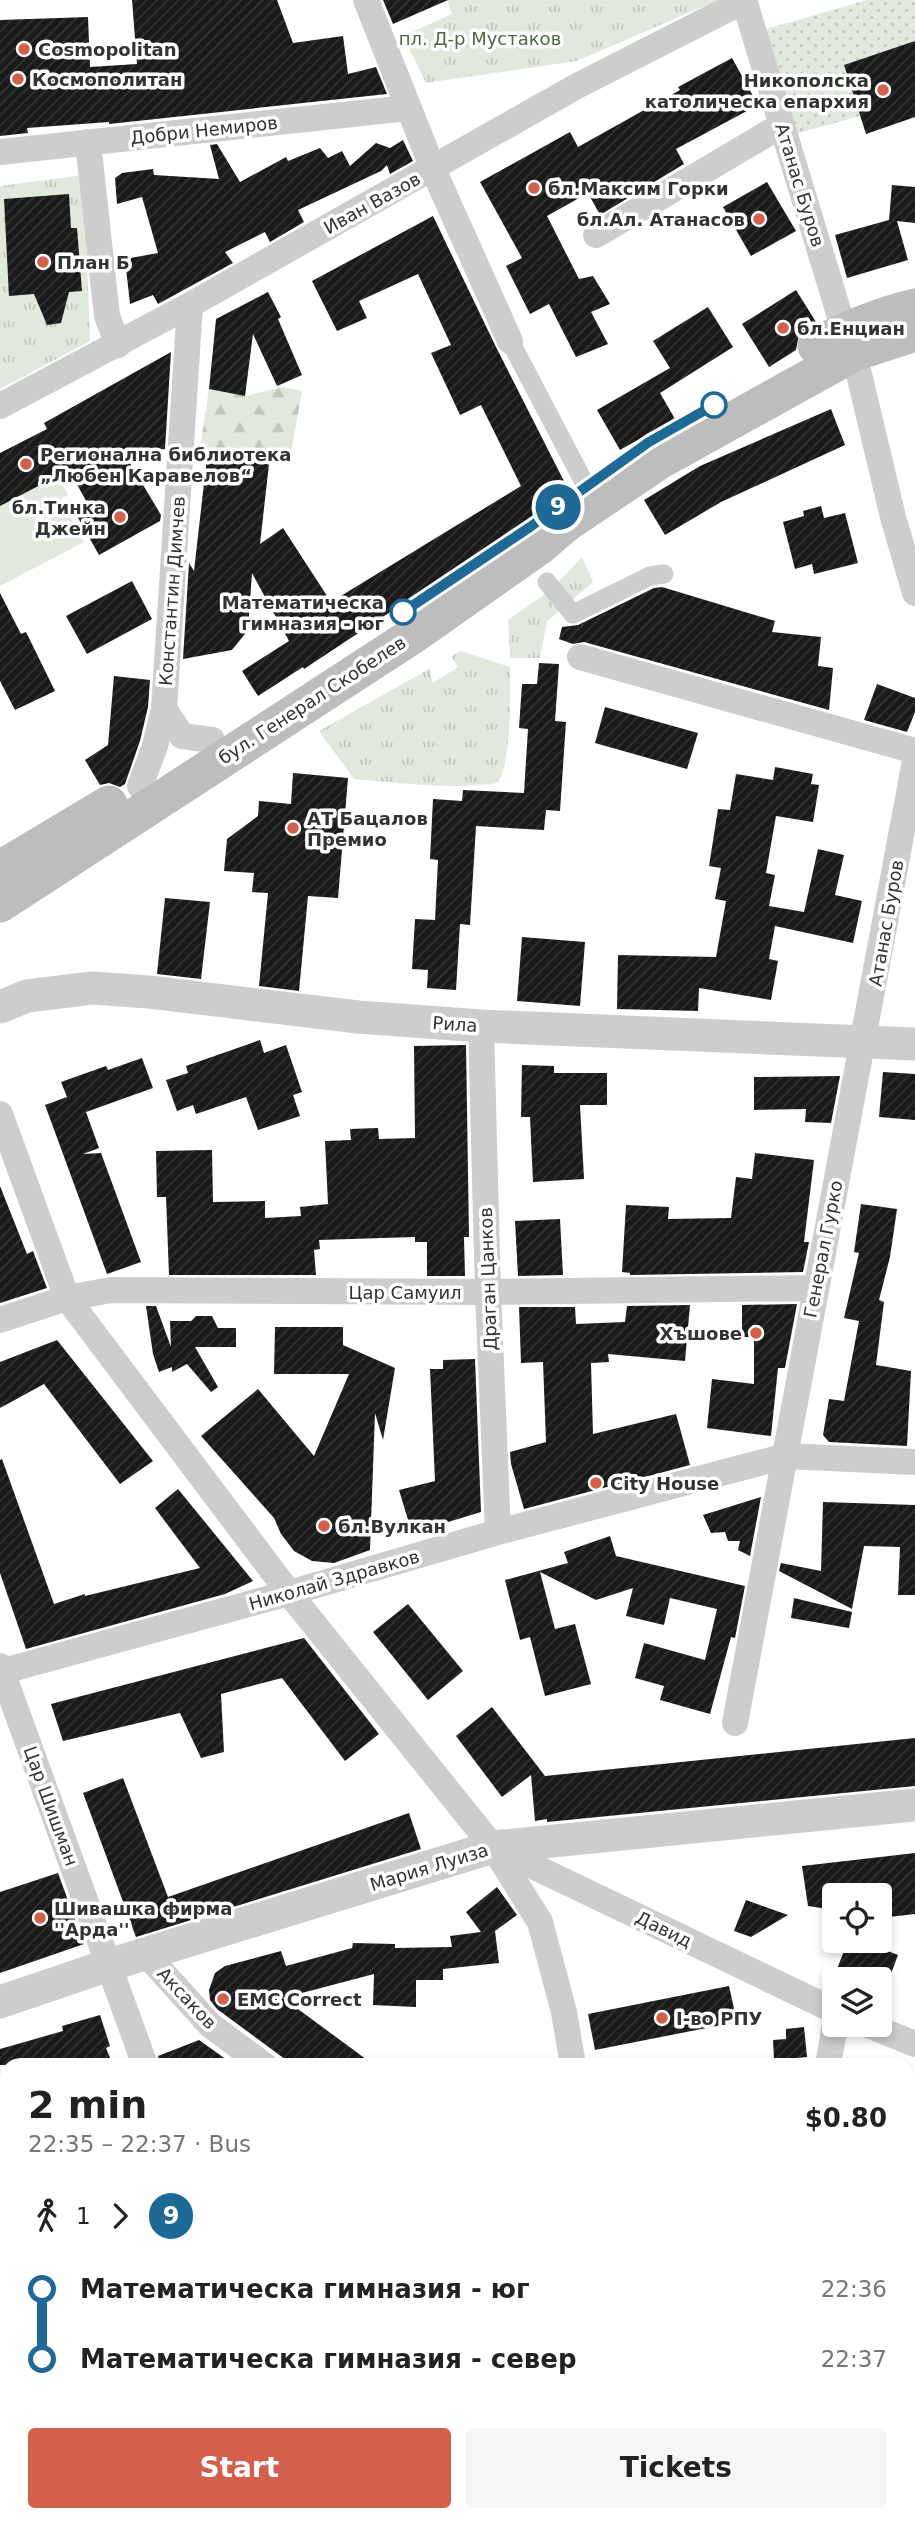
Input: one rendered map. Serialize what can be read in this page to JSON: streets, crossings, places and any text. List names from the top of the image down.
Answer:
{
  "streets": {
    "main road": ["бул. Генерал Скобелев"],
    "street": [
      "Добри Немиров",
      "Атанас Буров",
      "Иван Вазов",
      "Константин Димчев",
      "Рила",
      "Генерал Гурко",
      "Драган Цанков",
      "Цар Самуил",
      "Николай Здравков",
      "Цар Шишман",
      "Мария Луиза",
      "Давид",
      "Аксаков"
    ]
  },
  "crossings": [
    ["Атанас Буров", "Иван Вазов"],
    ["Атанас Буров", "бул. Генерал Скобелев"],
    ["Атанас Буров", "Рила"],
    ["Атанас Буров", "Генерал Гурко"],
    ["Иван Вазов", "Константин Димчев"],
    ["Константин Димчев", "бул. Генерал Скобелев"],
    ["Рила", "Генерал Гурко"],
    ["Рила", "Драган Цанков"],
    ["Генерал Гурко", "Цар Самуил"],
    ["Генерал Гурко", "Николай Здравков"],
    ["Драган Цанков", "Цар Самуил"],
    ["Драган Цанков", "Николай Здравков"],
    ["Николай Здравков", "Цар Шишман"],
    ["Цар Шишман", "Мария Луиза"],
    ["Мария Луиза", "Давид"],
    ["Мария Луиза", "Аксаков"]
  ],
  "parks": ["пл. Д-р Мустаков"],
  "places": [
    "Cosmopolitan",
    "Космополитан",
    "Никополска католическа епархия",
    "бл.Максим Горки",
    "бл.Ал. Атанасов",
    "План Б",
    "бл.Енциан",
    "Регионална библиотека „Любен Каравелов“",
    "бл.Тинка Джейн",
    "Математическа гимназия - юг",
    "АТ Бацалов Премио",
    "Хъшове",
    "City House",
    "бл.Вулкан",
    "Шивашка фирма ''Арда''",
    "EMC Correct",
    "I-во РПУ"
  ],
  "lines": ["bus line 9"],
  "page": {
    "on_map": "9",
    "heading": ["2 min", "22:35 – 22:37 · Bus", "$0.80"],
    "legs": ["1", "9"],
    "list": [
      {
        "name": "Математическа гимназия - юг",
        "value": "22:36"
      },
      {
        "name": "Математическа гимназия - север",
        "value": "22:37"
      }
    ],
    "buttons": ["Start", "Tickets"]
  }
}
